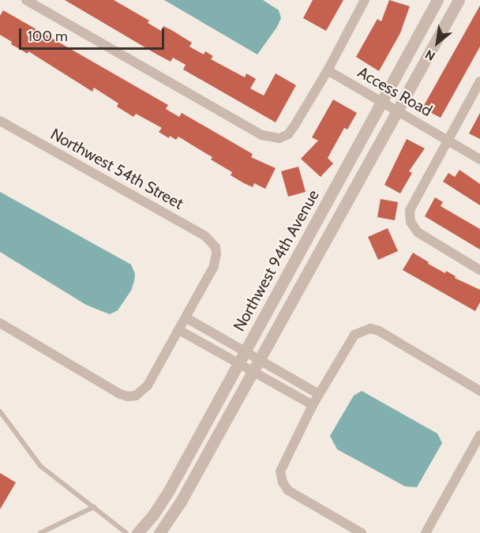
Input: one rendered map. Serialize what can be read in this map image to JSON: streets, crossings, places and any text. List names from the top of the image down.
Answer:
{
  "streets": {
    "street": ["Access Road", "Northwest 54th Street", "Northwest 94th Avenue"]
  },
  "crossings": [
    ["Access Road", "Northwest 94th Avenue"]
  ],
  "scale_bar": "100 m",
  "north": "bottom left"
}
